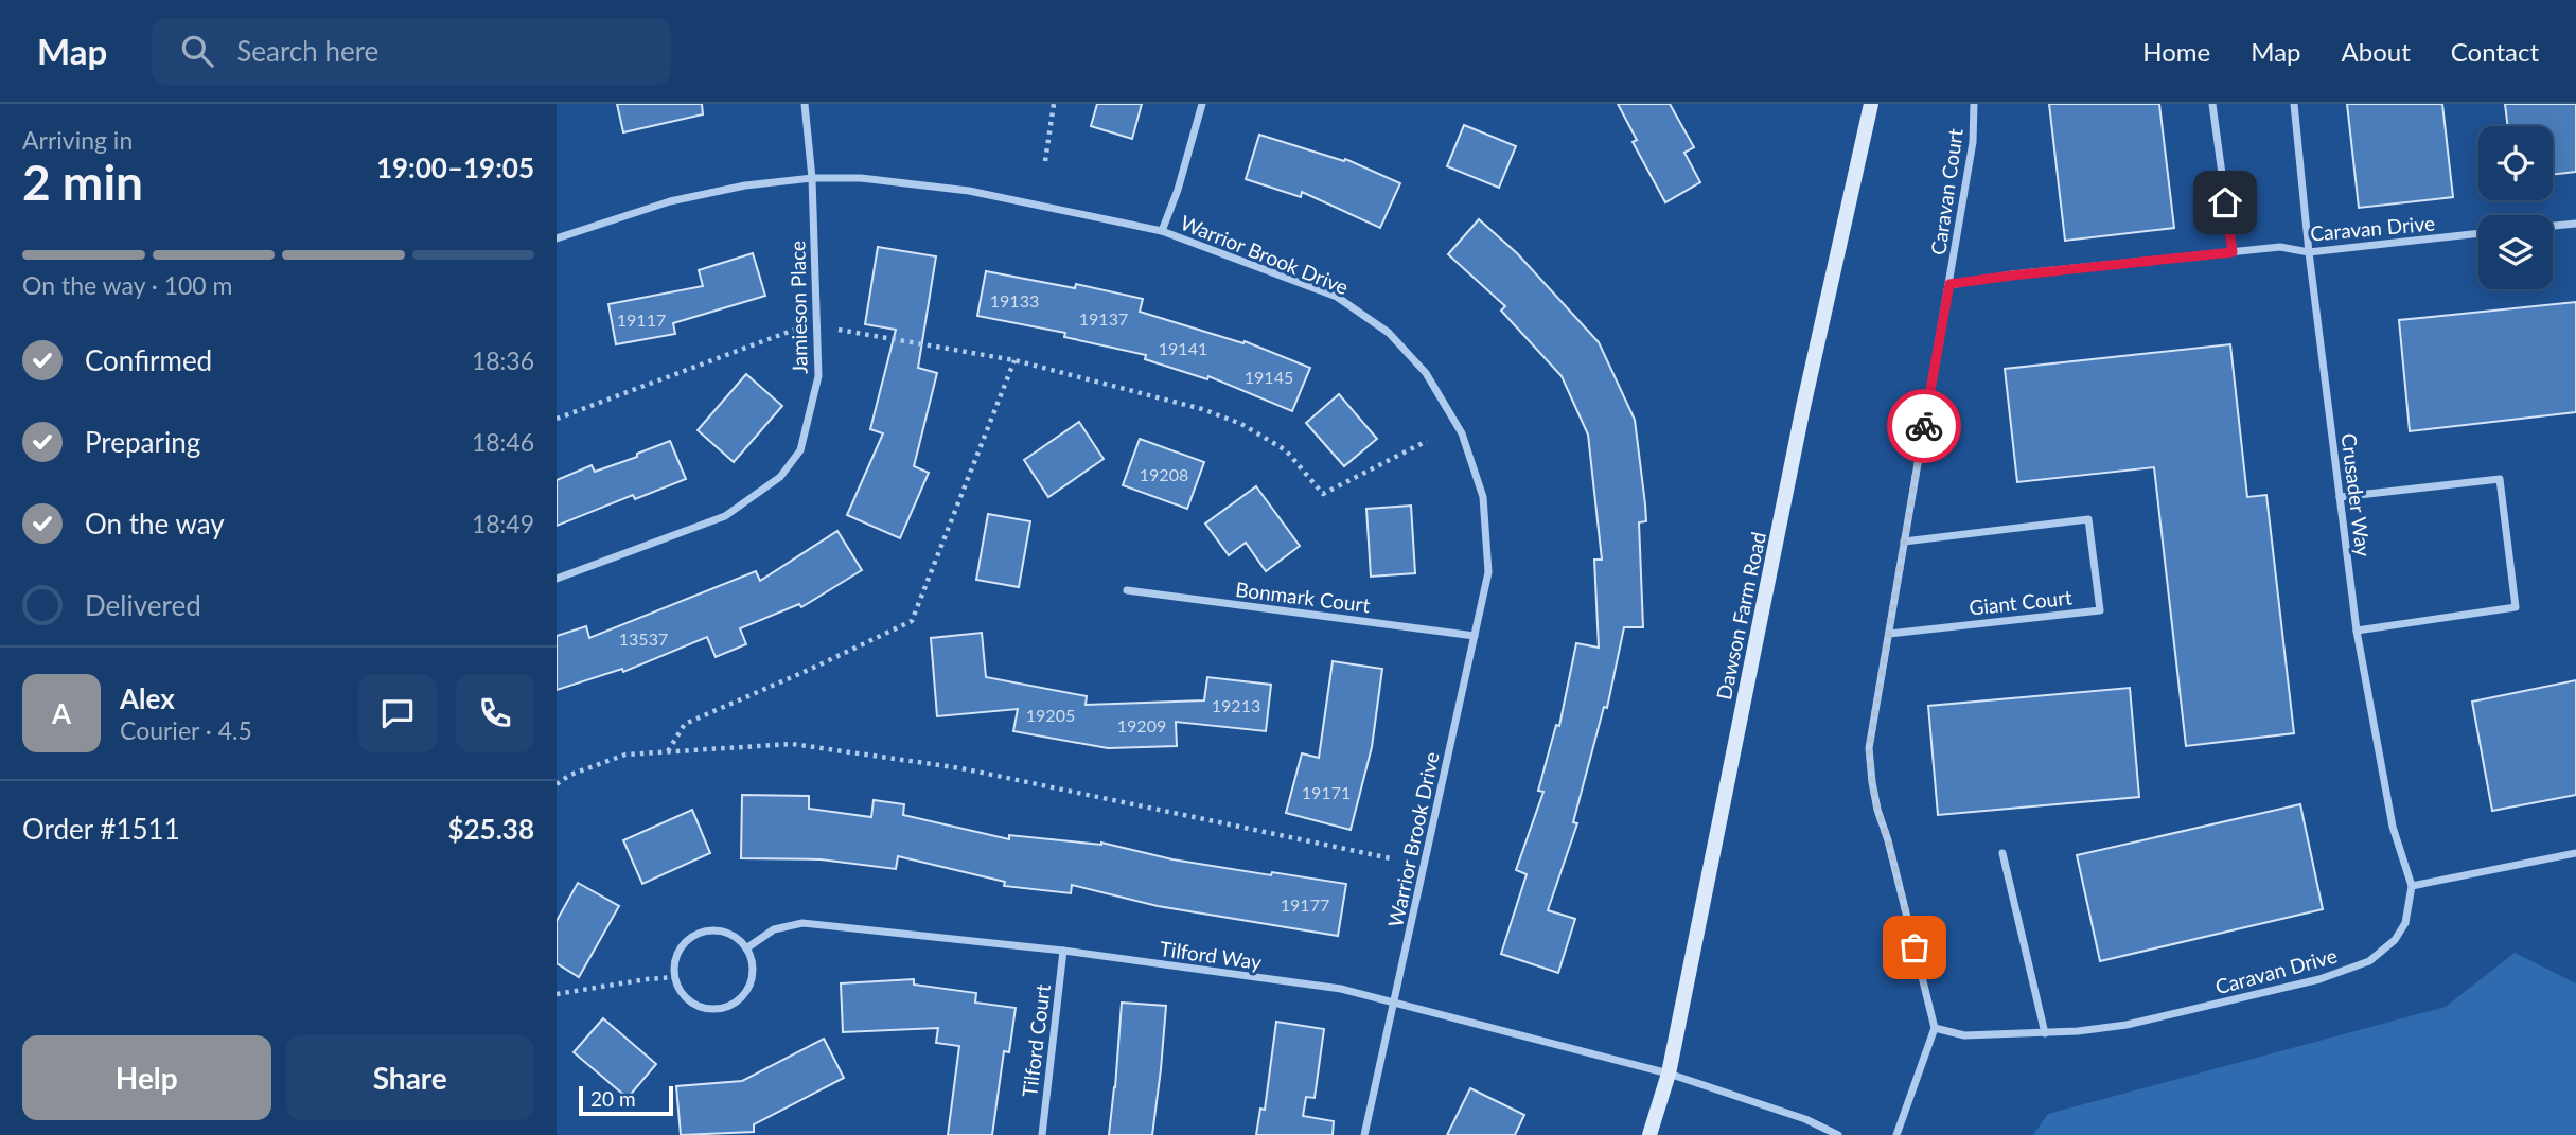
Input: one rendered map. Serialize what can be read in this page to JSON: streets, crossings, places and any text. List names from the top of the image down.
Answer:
{
  "streets": {
    "street": [
      "Caravan Court",
      "Caravan Drive",
      "Warrior Brook Drive",
      "Jamieson Place",
      "Crusader Way",
      "Bonmark Court",
      "Giant Court",
      "Dawson Farm Road",
      "Tilford Way",
      "Tilford Court"
    ]
  },
  "crossings": [
    ["Caravan Court", "Caravan Drive"],
    ["Caravan Drive", "Crusader Way"],
    ["Warrior Brook Drive", "Jamieson Place"],
    ["Warrior Brook Drive", "Bonmark Court"],
    ["Warrior Brook Drive", "Tilford Way"],
    ["Dawson Farm Road", "Tilford Way"],
    ["Tilford Way", "Tilford Court"]
  ],
  "house_numbers": [
    "19133",
    "19137",
    "19117",
    "19141",
    "19145",
    "19208",
    "13537",
    "19213",
    "19205",
    "19209",
    "19171",
    "19177"
  ],
  "scale_bar": "20 m",
  "page": {
    "header": "Map",
    "search": "Search here",
    "nav": [
      "Home",
      "Map",
      "About",
      "Contact"
    ],
    "heading": ["2 min", "Arriving in", "19:00–19:05"],
    "panel": [
      "Alex",
      "Courier · 4.5",
      "Order #1511",
      "$25.38"
    ],
    "bar": "On the way · 100 m",
    "list": [
      ["Confirmed", "18:36"],
      ["Preparing", "18:46"],
      ["On the way", "18:49"],
      "Delivered"
    ],
    "round": "A",
    "buttons": ["Help", "Share"],
    "scale": "20 m"
  }
}
